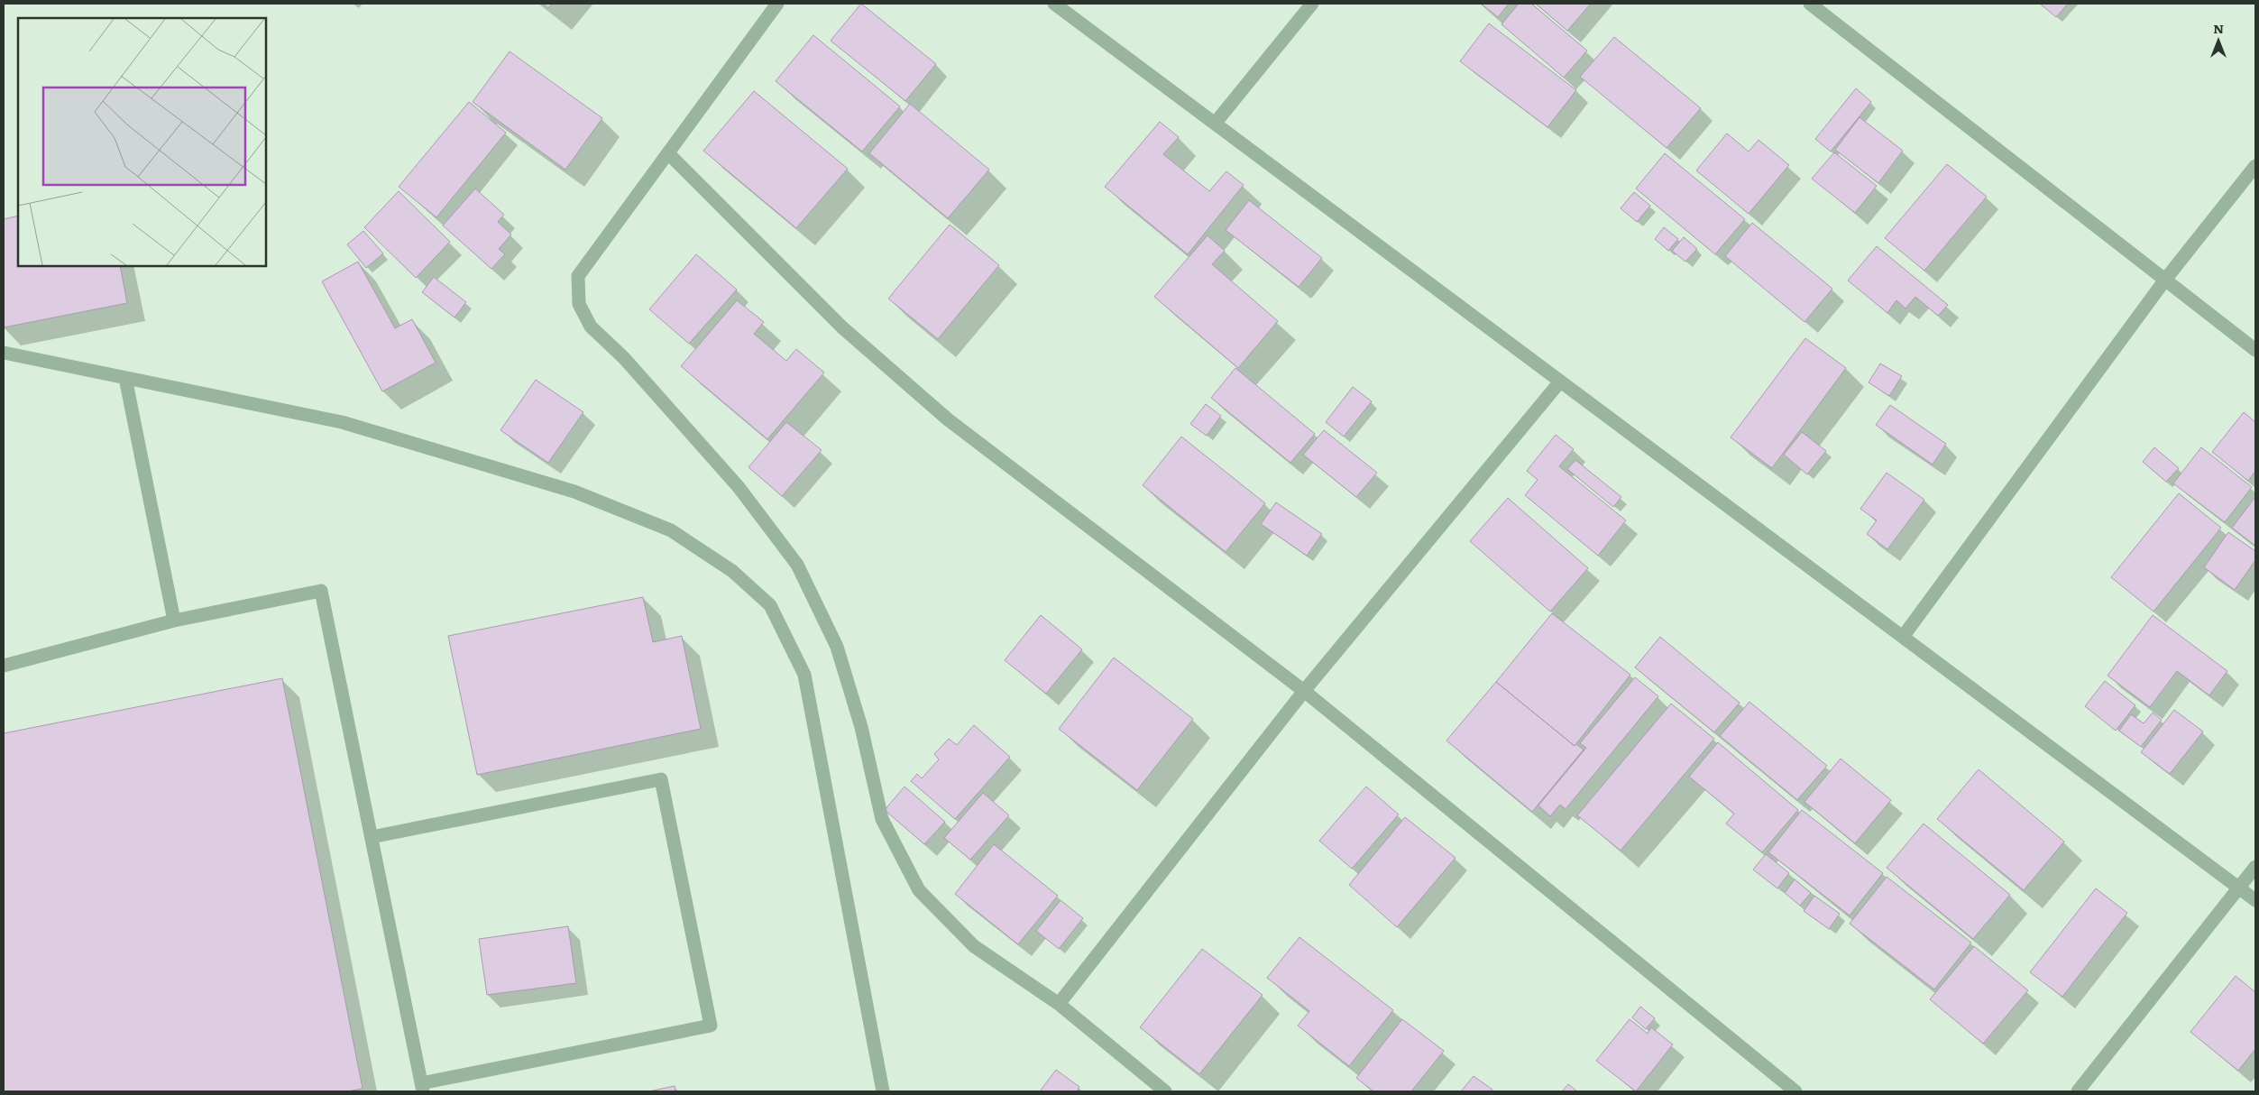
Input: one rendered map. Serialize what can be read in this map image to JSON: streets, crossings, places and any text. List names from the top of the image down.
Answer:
{
  "north": "top"
}
